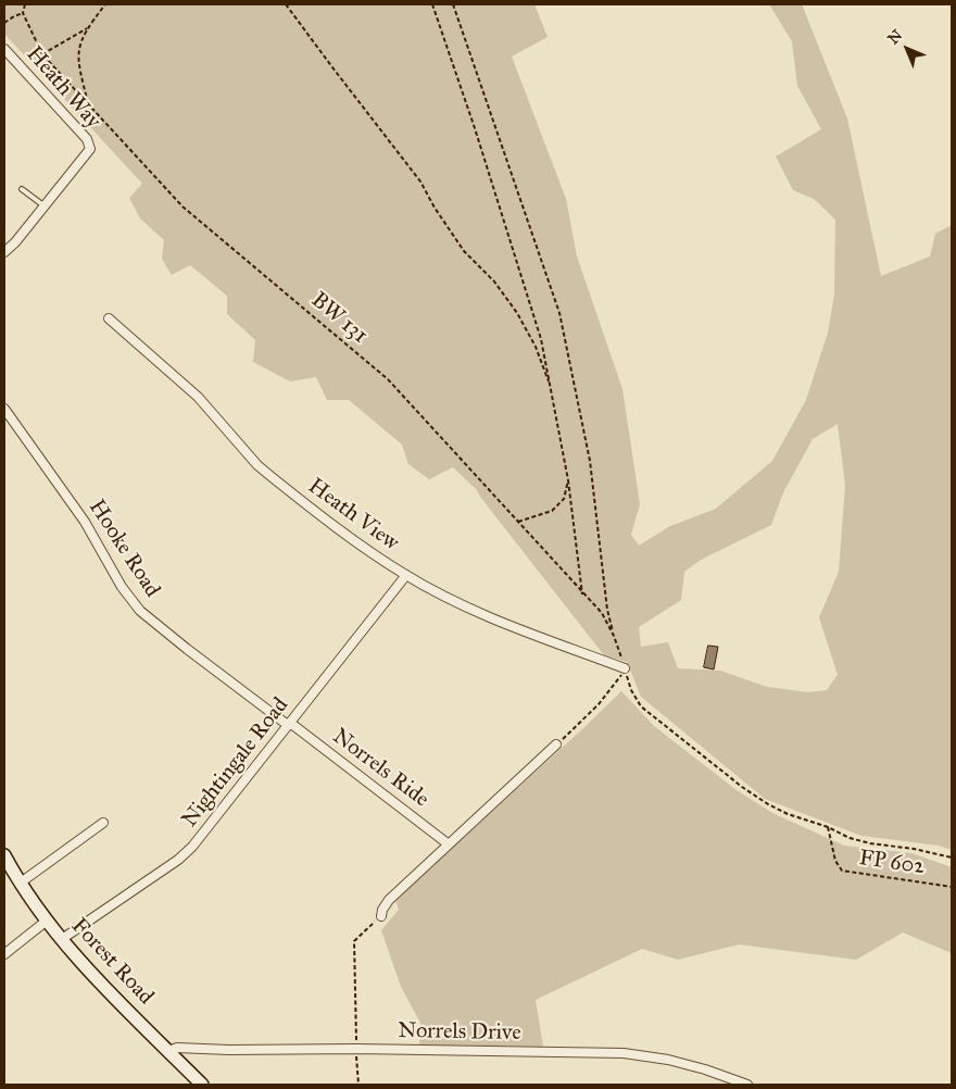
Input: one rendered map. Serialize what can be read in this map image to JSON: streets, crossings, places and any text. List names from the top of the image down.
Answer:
{
  "streets": {
    "street": [
      "Heath Way",
      "Heath View",
      "Hooke Road",
      "Nightingale Road",
      "Norrels Ride",
      "Forest Road",
      "Norrels Drive"
    ],
    "path": ["BW 131", "FP 602"]
  },
  "crossings": [
    ["BW 131", "Heath View"],
    ["BW 131", "FP 602"],
    ["Heath View", "Nightingale Road"],
    ["Hooke Road", "Nightingale Road"],
    ["Hooke Road", "Norrels Ride"],
    ["Nightingale Road", "Norrels Ride"],
    ["Nightingale Road", "Forest Road"],
    ["Forest Road", "Norrels Drive"]
  ],
  "north": "top left"
}
